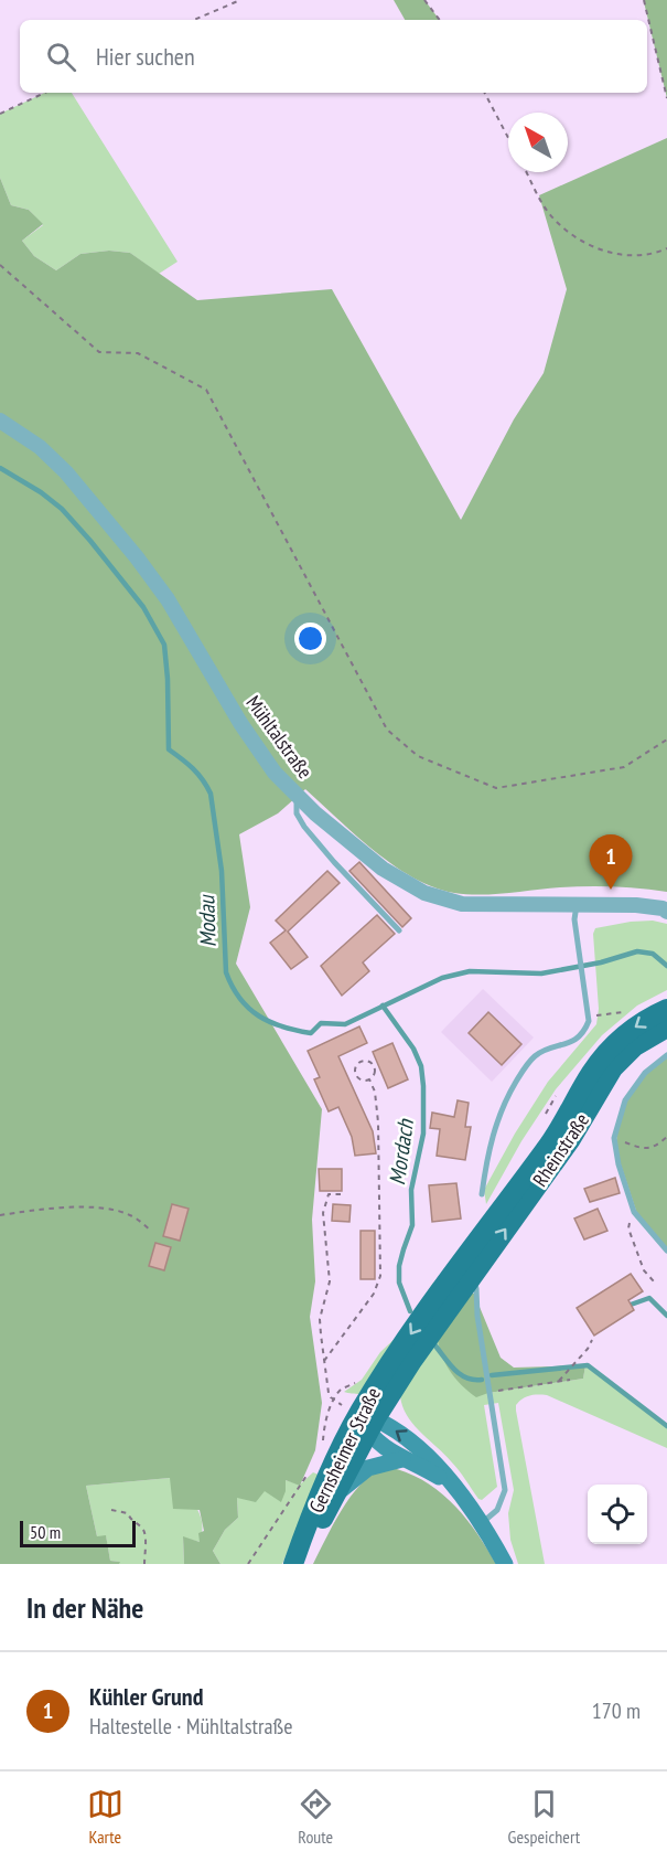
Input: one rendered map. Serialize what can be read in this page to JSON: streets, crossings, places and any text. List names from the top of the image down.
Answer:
{
  "streets": {
    "main road": ["Rheinstraße", "Gernsheimer Straße"],
    "street": ["Mühltalstraße"]
  },
  "crossings": [
    ["Rheinstraße", "Gernsheimer Straße"]
  ],
  "water": ["Modau", "Mordach"],
  "scale_bar": "50 m",
  "north": "top left",
  "page": {
    "search": "Hier suchen",
    "pins": "1",
    "scale": "50 m",
    "heading": "In der Nähe",
    "list": [
      {
        "mark": "1",
        "name": "Kühler Grund",
        "note": "Haltestelle · Mühltalstraße",
        "value": "170 m"
      }
    ],
    "nav": ["Karte", "Route", "Gespeichert"]
  }
}
